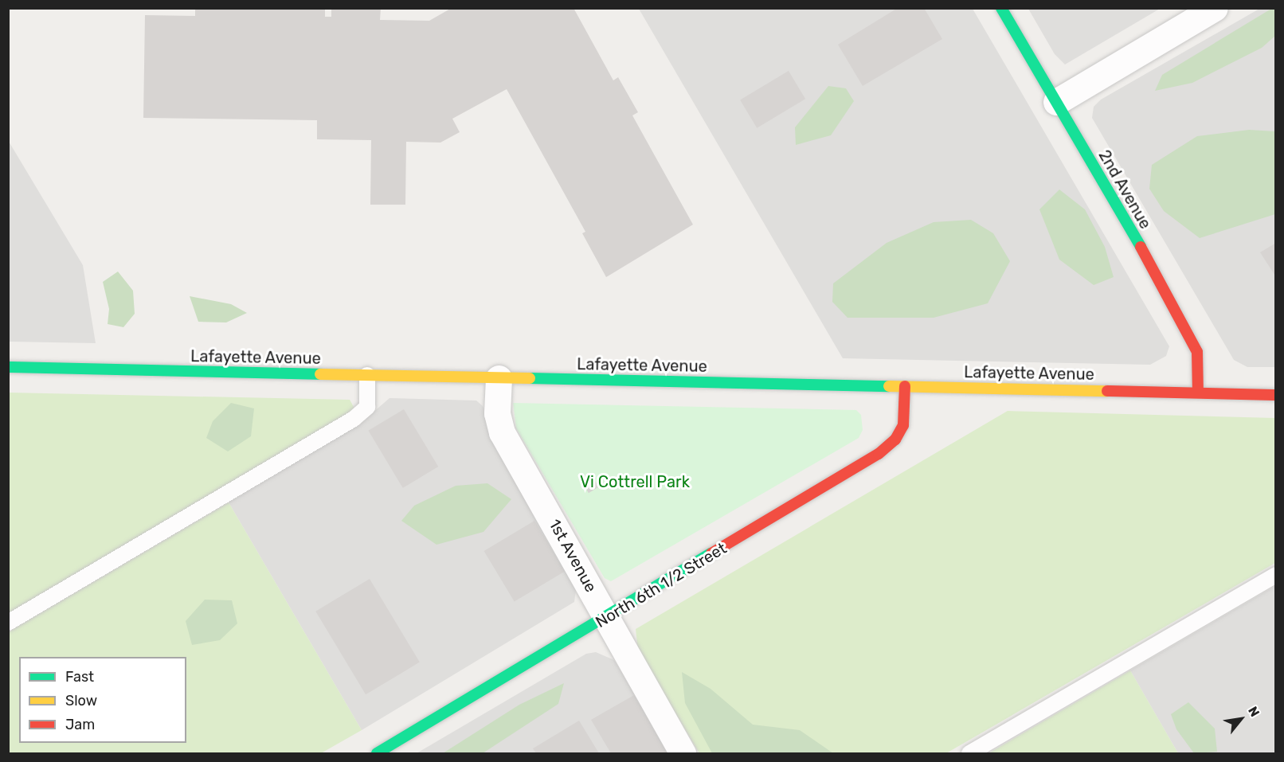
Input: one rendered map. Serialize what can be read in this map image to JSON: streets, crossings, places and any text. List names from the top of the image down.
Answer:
{
  "streets": {
    "street": [
      "2nd Avenue",
      "Lafayette Avenue",
      "1st Avenue",
      "North 6th 1/2 Street"
    ]
  },
  "crossings": [
    ["2nd Avenue", "Lafayette Avenue"],
    ["Lafayette Avenue", "1st Avenue"],
    ["Lafayette Avenue", "North 6th 1/2 Street"],
    ["1st Avenue", "North 6th 1/2 Street"]
  ],
  "parks": ["Vi Cottrell Park"],
  "legend": ["Fast", "Slow", "Jam"],
  "north": "top right"
}
